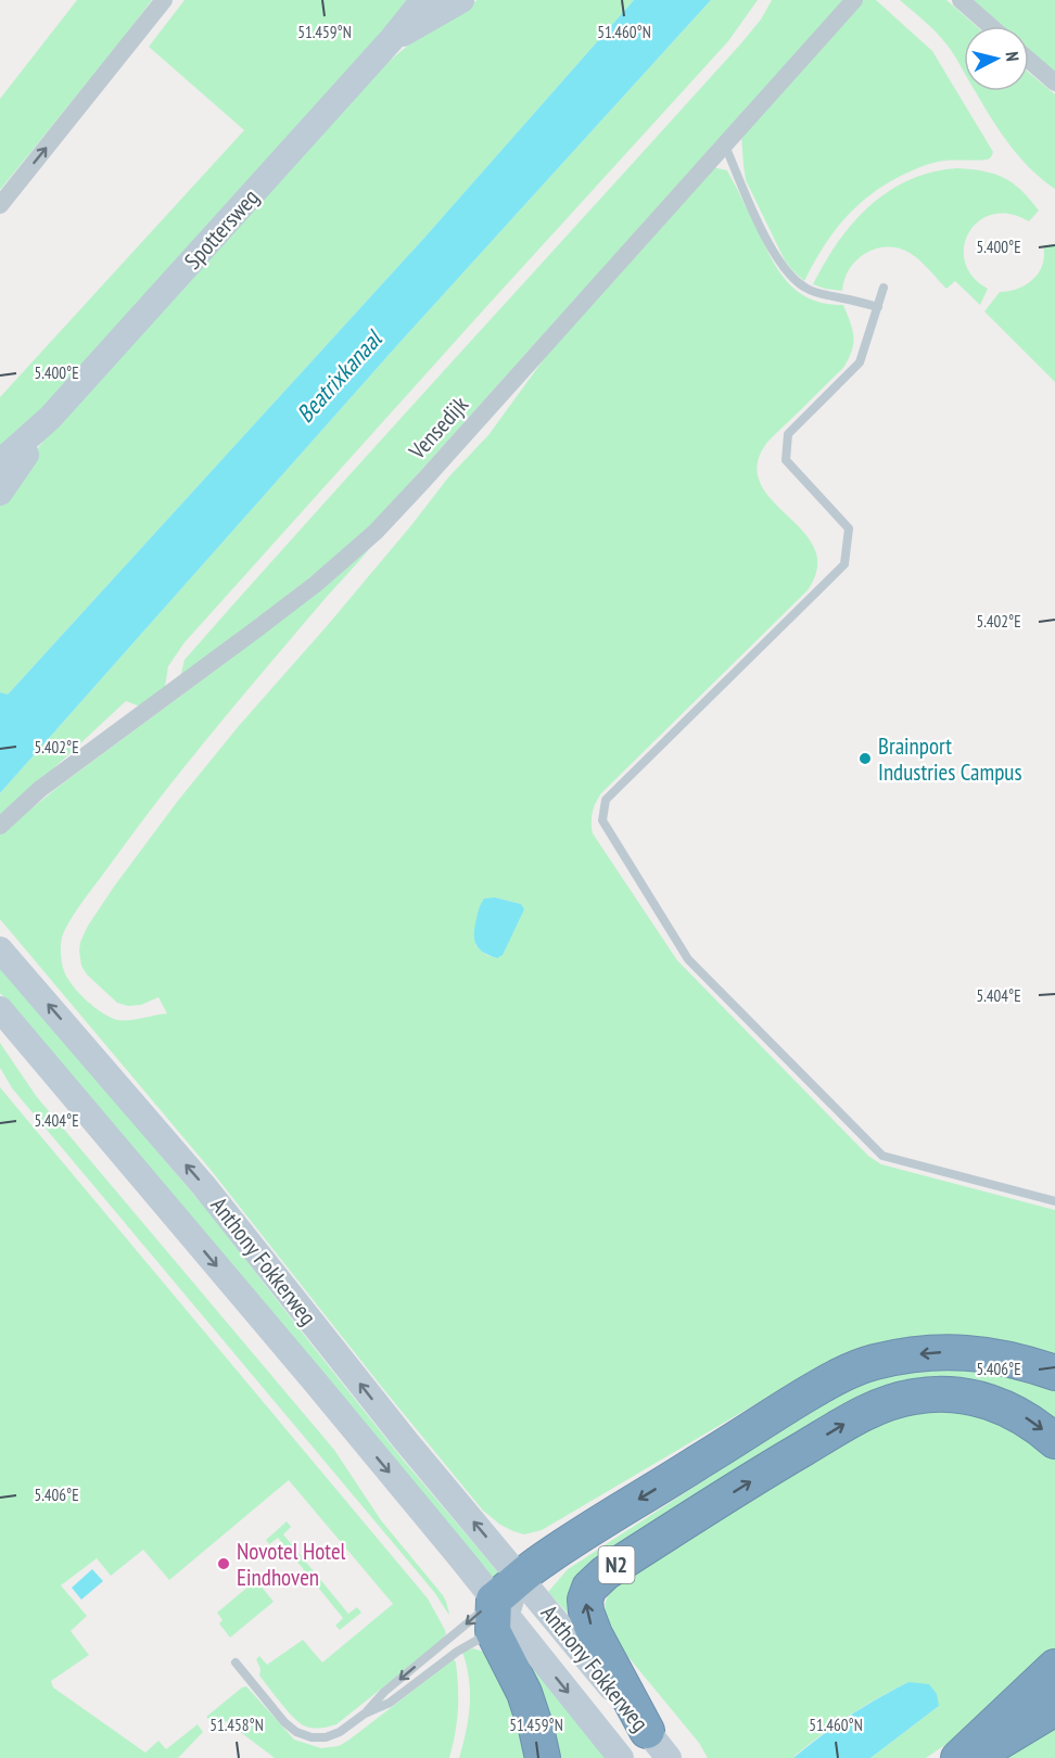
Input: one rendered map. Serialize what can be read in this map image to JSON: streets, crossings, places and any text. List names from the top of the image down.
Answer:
{
  "streets": {
    "highway": ["N2"],
    "main road": ["Spottersweg", "Anthony Fokkerweg"],
    "street": ["Vensedijk"]
  },
  "crossings": [
    ["Anthony Fokkerweg", "N2"]
  ],
  "water": ["Beatrixkanaal"],
  "places": ["Brainport Industries Campus", "Novotel Hotel Eindhoven"],
  "north": "right",
  "coordinates": [
    "51.459°N",
    "51.460°N",
    "5.400°E",
    "5.402°E",
    "5.404°E",
    "5.406°E",
    "51.458°N"
  ]
}
